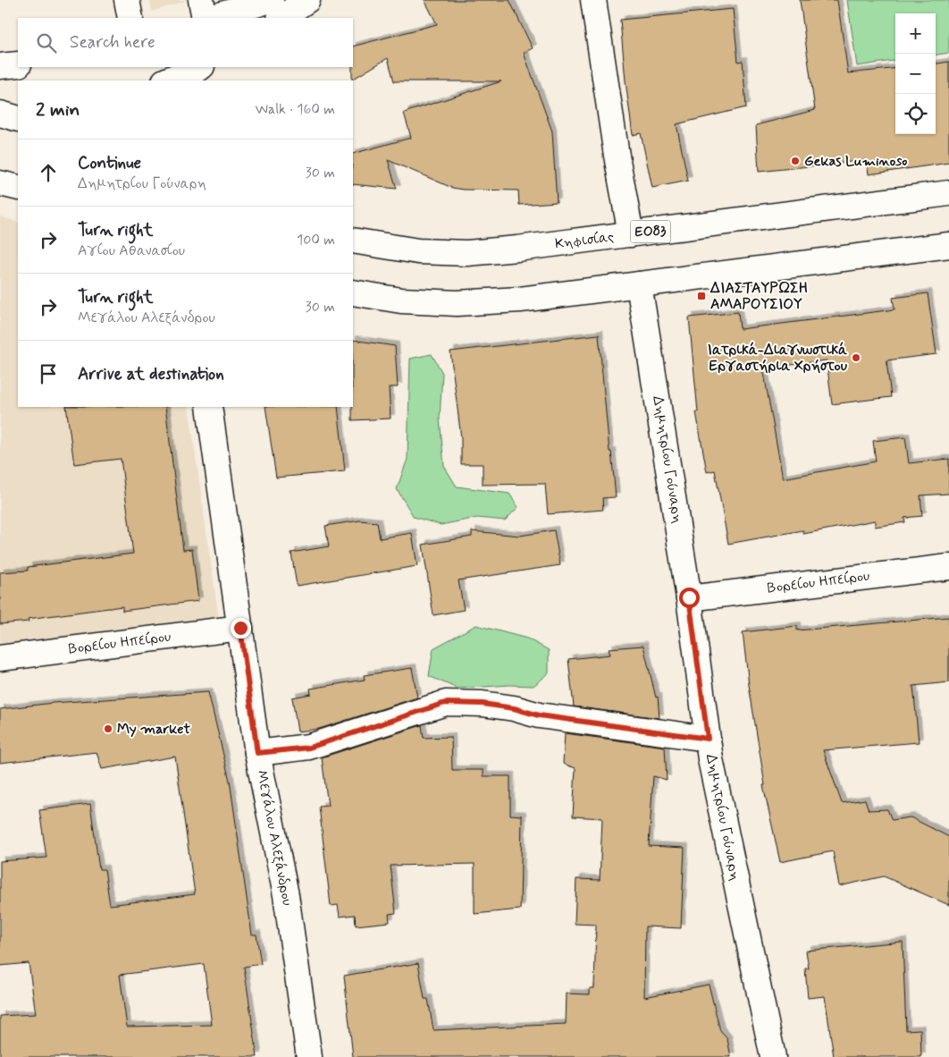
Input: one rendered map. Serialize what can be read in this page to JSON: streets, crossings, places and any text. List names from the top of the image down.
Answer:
{
  "streets": {
    "street": [
      "ΕΟ83",
      "Κηφισίας",
      "Δημητρίου Γούναρη",
      "Βορείου Ηπείρου",
      "Μεγάλου Αλεξάνδρου"
    ]
  },
  "crossings": [
    ["Δημητρίου Γούναρη", "Βορείου Ηπείρου"],
    ["Βορείου Ηπείρου", "Μεγάλου Αλεξάνδρου"]
  ],
  "places": {
    "other": ["Gekas Luminoso", "Ιατρικά-Διαγνωστικά Εργαστήρια Χρήστου", "My market"],
    "transit": ["ΔΙΑΣΤΑΥΡΩΣΗ ΑΜΑΡΟΥΣΙΟΥ"]
  },
  "page": {
    "map_buttons": ["+", "−"],
    "search": "Search here",
    "heading": ["2 min", "Walk · 160 m"],
    "list": [
      ["Continue", "Δημητρίου Γούναρη", "30 m"],
      ["Turn right", "Αγίου Αθανασίου", "100 m"],
      ["Turn right", "Μεγάλου Αλεξάνδρου", "30 m"],
      "Arrive at destination"
    ]
  }
}
